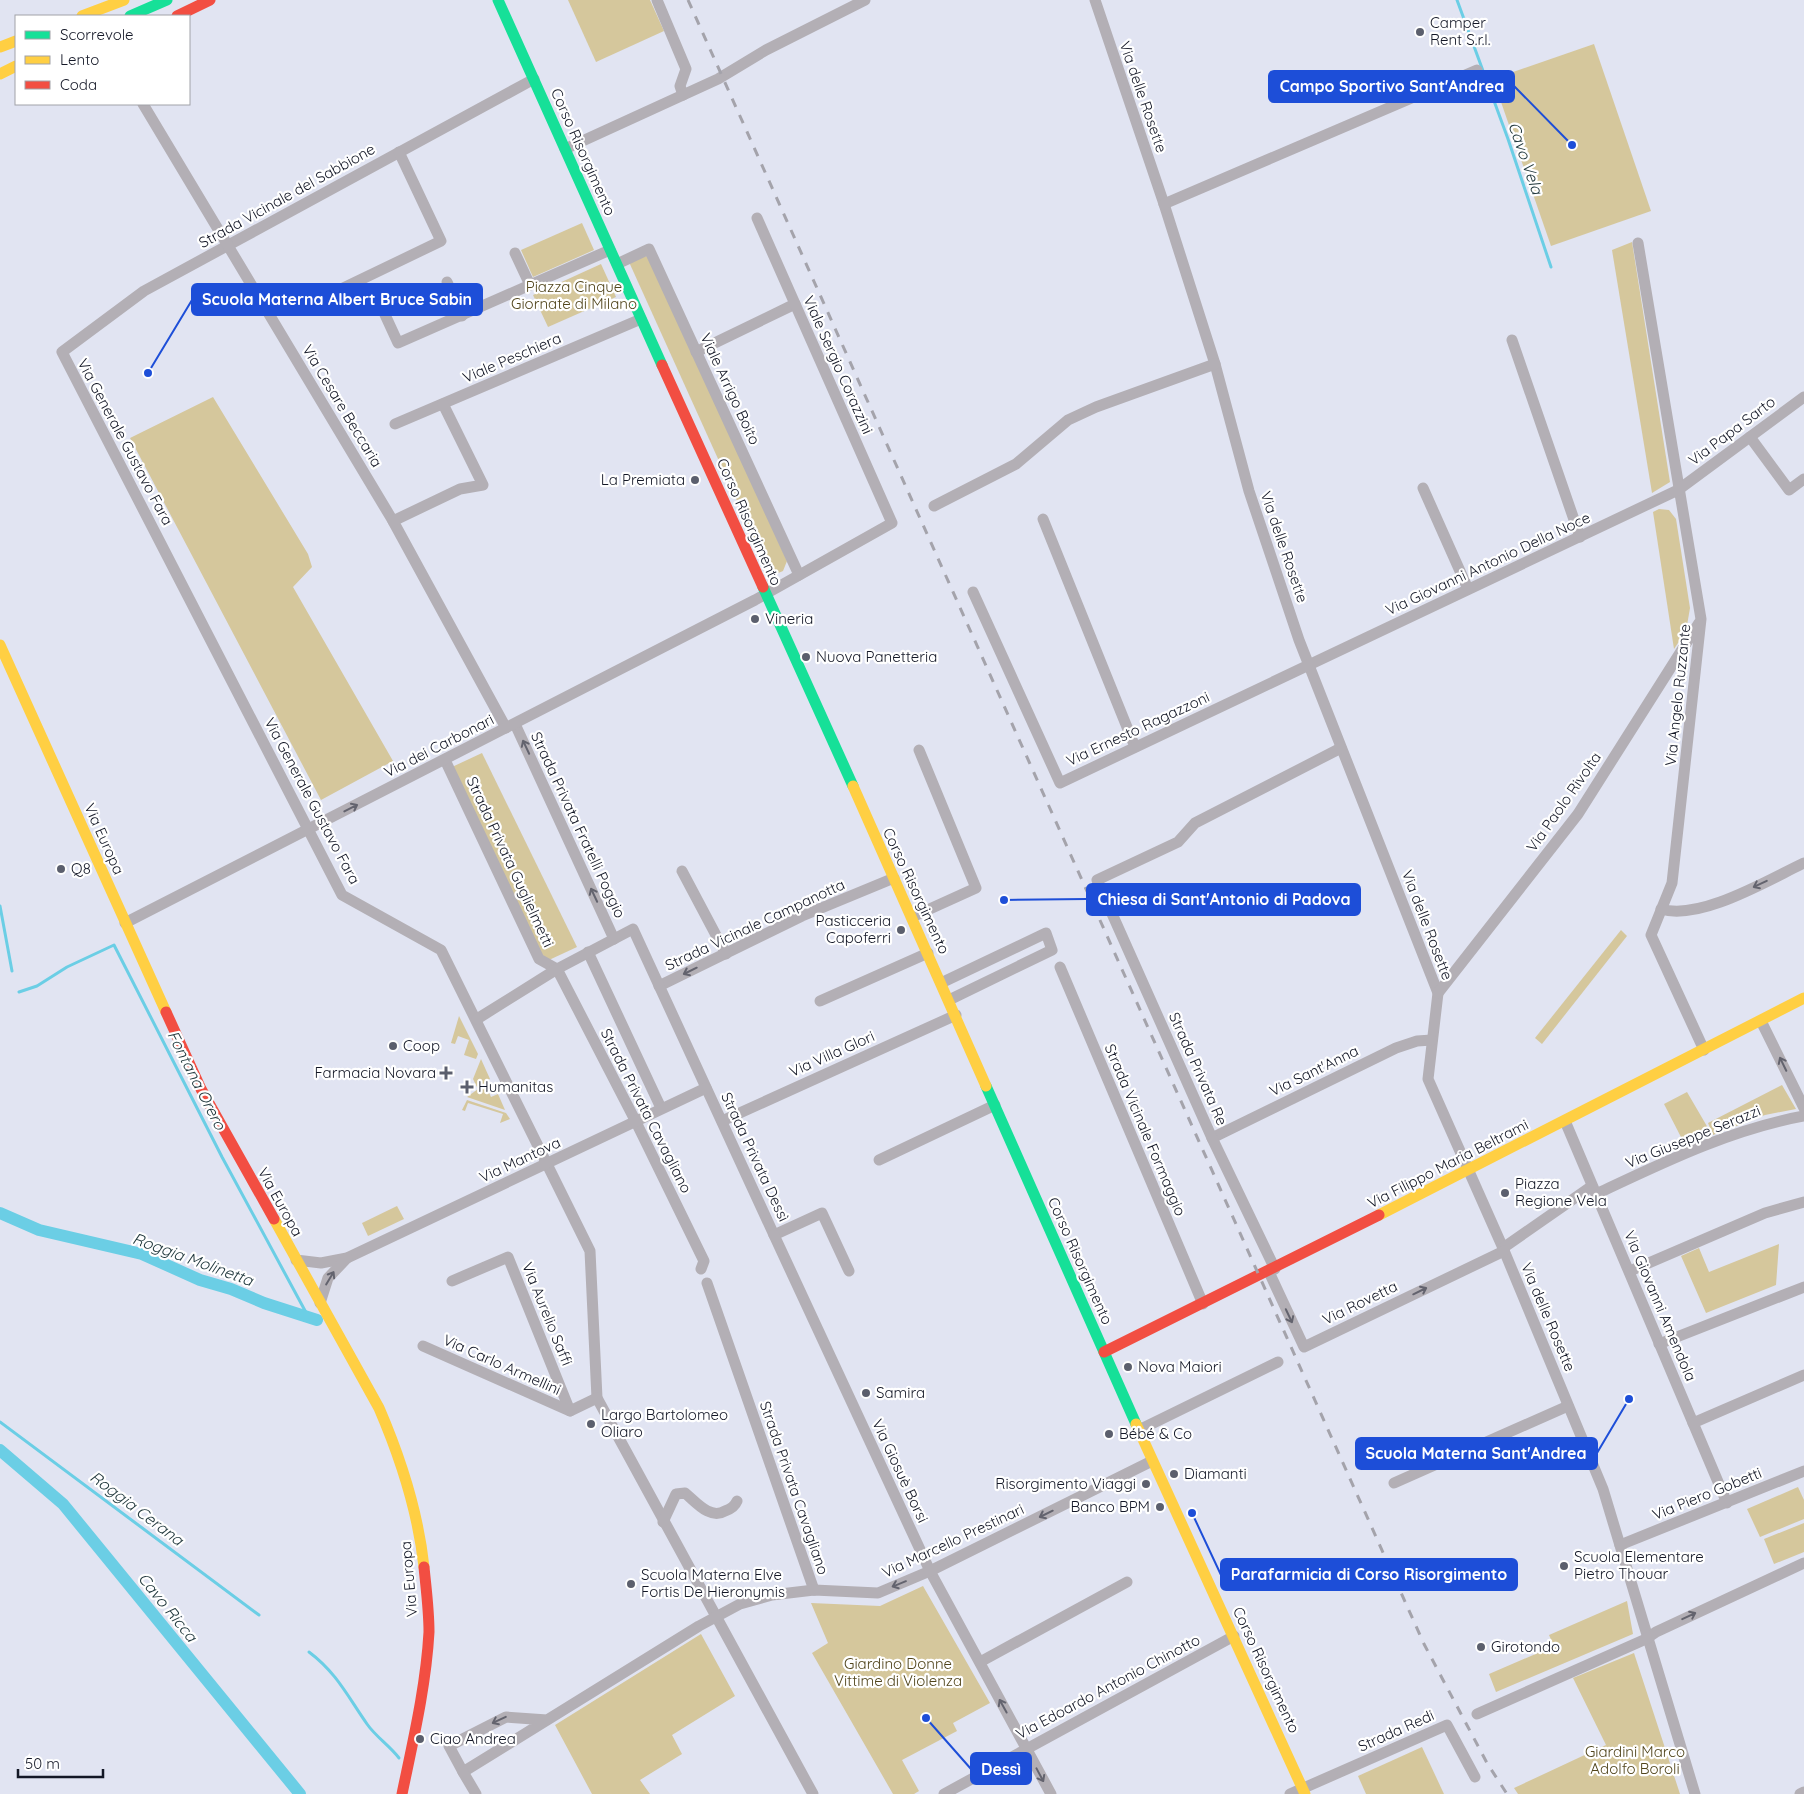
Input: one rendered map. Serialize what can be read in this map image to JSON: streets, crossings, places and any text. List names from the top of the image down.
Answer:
{
  "streets": {
    "main road": ["Corso Risorgimento", "Via Europa", "Via Filippo Maria Beltrami"],
    "street": [
      "Via delle Rosette",
      "Strada Vicinale del Sabbione",
      "Viale Peschiera",
      "Viale Sergio Corazzini",
      "Viale Arrigo Boito",
      "Via Cesare Beccaria",
      "Via Papa Sarto",
      "Via Generale Gustavo Fara",
      "Via Giovanni Antonio Della Noce",
      "Via Angelo Ruzzante",
      "Via Ernesto Ragazzoni",
      "Via dei Carbonari",
      "Via Paolo Rivolta",
      "Strada Privata Fratelli Poggio",
      "Strada Privata Guglielmetti",
      "Strada Vicinale Campanotta",
      "Via Villa Glori",
      "Strada Privata Re",
      "Via Sant'Anna",
      "Strada Privata Cavagliano",
      "Strada Vicinale Formaggio",
      "Via Giuseppe Serazzi",
      "Strada Privata Dessì",
      "Via Mantova",
      "Via Rovetta",
      "Via Giovanni Amendola",
      "Via Aurelio Saffi",
      "Via Carlo Armellini",
      "Via Giosuè Borsi",
      "Via Piero Gobetti",
      "Via Marcello Prestinari",
      "Via Edoardo Antonio Chinotto",
      "Strada Redi"
    ]
  },
  "crossings": [
    ["Via delle Rosette", "Via Giovanni Antonio Della Noce"],
    ["Via delle Rosette", "Via Ernesto Ragazzoni"],
    ["Via delle Rosette", "Via Paolo Rivolta"],
    ["Via delle Rosette", "Strada Privata Re"],
    ["Via delle Rosette", "Via Sant'Anna"],
    ["Via delle Rosette", "Via Giuseppe Serazzi"],
    ["Via delle Rosette", "Via Filippo Maria Beltrami"],
    ["Via delle Rosette", "Via Rovetta"],
    ["Via delle Rosette", "Via Piero Gobetti"],
    ["Corso Risorgimento", "Strada Vicinale del Sabbione"],
    ["Corso Risorgimento", "Viale Peschiera"],
    ["Corso Risorgimento", "Viale Arrigo Boito"],
    ["Corso Risorgimento", "Via dei Carbonari"],
    ["Corso Risorgimento", "Strada Vicinale Campanotta"],
    ["Corso Risorgimento", "Via Villa Glori"],
    ["Corso Risorgimento", "Via Filippo Maria Beltrami"],
    ["Corso Risorgimento", "Via Marcello Prestinari"],
    ["Corso Risorgimento", "Via Edoardo Antonio Chinotto"],
    ["Corso Risorgimento", "Strada Redi"],
    ["Strada Vicinale del Sabbione", "Via Cesare Beccaria"],
    ["Strada Vicinale del Sabbione", "Via Generale Gustavo Fara"],
    ["Viale Sergio Corazzini", "Via dei Carbonari"],
    ["Viale Arrigo Boito", "Via dei Carbonari"],
    ["Via Cesare Beccaria", "Via dei Carbonari"],
    ["Via Cesare Beccaria", "Strada Privata Fratelli Poggio"],
    ["Via Papa Sarto", "Via Giovanni Antonio Della Noce"],
    ["Via Papa Sarto", "Via Angelo Ruzzante"],
    ["Via Generale Gustavo Fara", "Via dei Carbonari"],
    ["Via Generale Gustavo Fara", "Strada Vicinale Campanotta"],
    ["Via Generale Gustavo Fara", "Via Mantova"],
    ["Via Generale Gustavo Fara", "Via Carlo Armellini"],
    ["Via Generale Gustavo Fara", "Via Marcello Prestinari"],
    ["Via Giovanni Antonio Della Noce", "Via Angelo Ruzzante"],
    ["Via Giovanni Antonio Della Noce", "Via Ernesto Ragazzoni"],
    ["Via Angelo Ruzzante", "Via Paolo Rivolta"],
    ["Via Angelo Ruzzante", "Via Filippo Maria Beltrami"],
    ["Via dei Carbonari", "Strada Privata Fratelli Poggio"],
    ["Via dei Carbonari", "Via Europa"],
    ["Via dei Carbonari", "Strada Privata Guglielmetti"],
    ["Strada Privata Fratelli Poggio", "Strada Vicinale Campanotta"],
    ["Via Europa", "Via Mantova"],
    ["Strada Privata Guglielmetti", "Strada Vicinale Campanotta"],
    ["Strada Privata Guglielmetti", "Strada Privata Cavagliano"],
    ["Strada Vicinale Campanotta", "Strada Privata Cavagliano"],
    ["Strada Vicinale Campanotta", "Strada Privata Dessì"],
    ["Via Villa Glori", "Strada Privata Dessì"],
    ["Strada Privata Re", "Via Sant'Anna"],
    ["Strada Privata Re", "Via Filippo Maria Beltrami"],
    ["Strada Privata Re", "Via Rovetta"],
    ["Strada Privata Cavagliano", "Via Mantova"],
    ["Strada Privata Cavagliano", "Via Marcello Prestinari"],
    ["Strada Vicinale Formaggio", "Via Filippo Maria Beltrami"],
    ["Via Giuseppe Serazzi", "Via Rovetta"],
    ["Via Giuseppe Serazzi", "Via Giovanni Amendola"],
    ["Strada Privata Dessì", "Via Mantova"],
    ["Strada Privata Dessì", "Via Giosuè Borsi"],
    ["Via Filippo Maria Beltrami", "Via Rovetta"],
    ["Via Filippo Maria Beltrami", "Via Giovanni Amendola"],
    ["Via Giovanni Amendola", "Via Piero Gobetti"],
    ["Via Aurelio Saffi", "Via Carlo Armellini"],
    ["Via Giosuè Borsi", "Via Marcello Prestinari"],
    ["Via Giosuè Borsi", "Via Edoardo Antonio Chinotto"]
  ],
  "one_way": ["Strada Privata Fratelli Poggio", "Via Marcello Prestinari"],
  "water": [
    "Cavo Vela",
    "Fontana Orero",
    "Roggia Molinetta",
    "Roggia Cerana",
    "Cavo Ricca"
  ],
  "parks": ["Piazza Cinque Giornate di Milano", "Giardino Donne Vittime di Violenza", "Giardini Marco Adolfo Boroli"],
  "places": {
    "other": [
      "Camper Rent S.r.l.",
      "Campo Sportivo Sant'Andrea",
      "Scuola Materna Albert Bruce Sabin",
      "La Premiata",
      "Vineria",
      "Nuova Panetteria",
      "Q8",
      "Chiesa di Sant'Antonio di Padova",
      "Pasticceria Capoferri",
      "Coop",
      "Piazza Regione Vela",
      "Nova Maiori",
      "Samira",
      "Scuola Materna Sant'Andrea",
      "Largo Bartolomeo Oliaro",
      "Bébé & Co",
      "Diamanti",
      "Risorgimento Viaggi",
      "Banco BPM",
      "Parafarmicia di Corso Risorgimento",
      "Scuola Elementare Pietro Thouar",
      "Scuola Materna Elve Fortis De Hieronymis",
      "Girotondo",
      "Dessì",
      "Ciao Andrea"
    ],
    "health": ["Farmacia Novara", "Humanitas"]
  },
  "legend": ["Scorrevole", "Lento", "Coda"],
  "scale_bar": "50 m"
}
